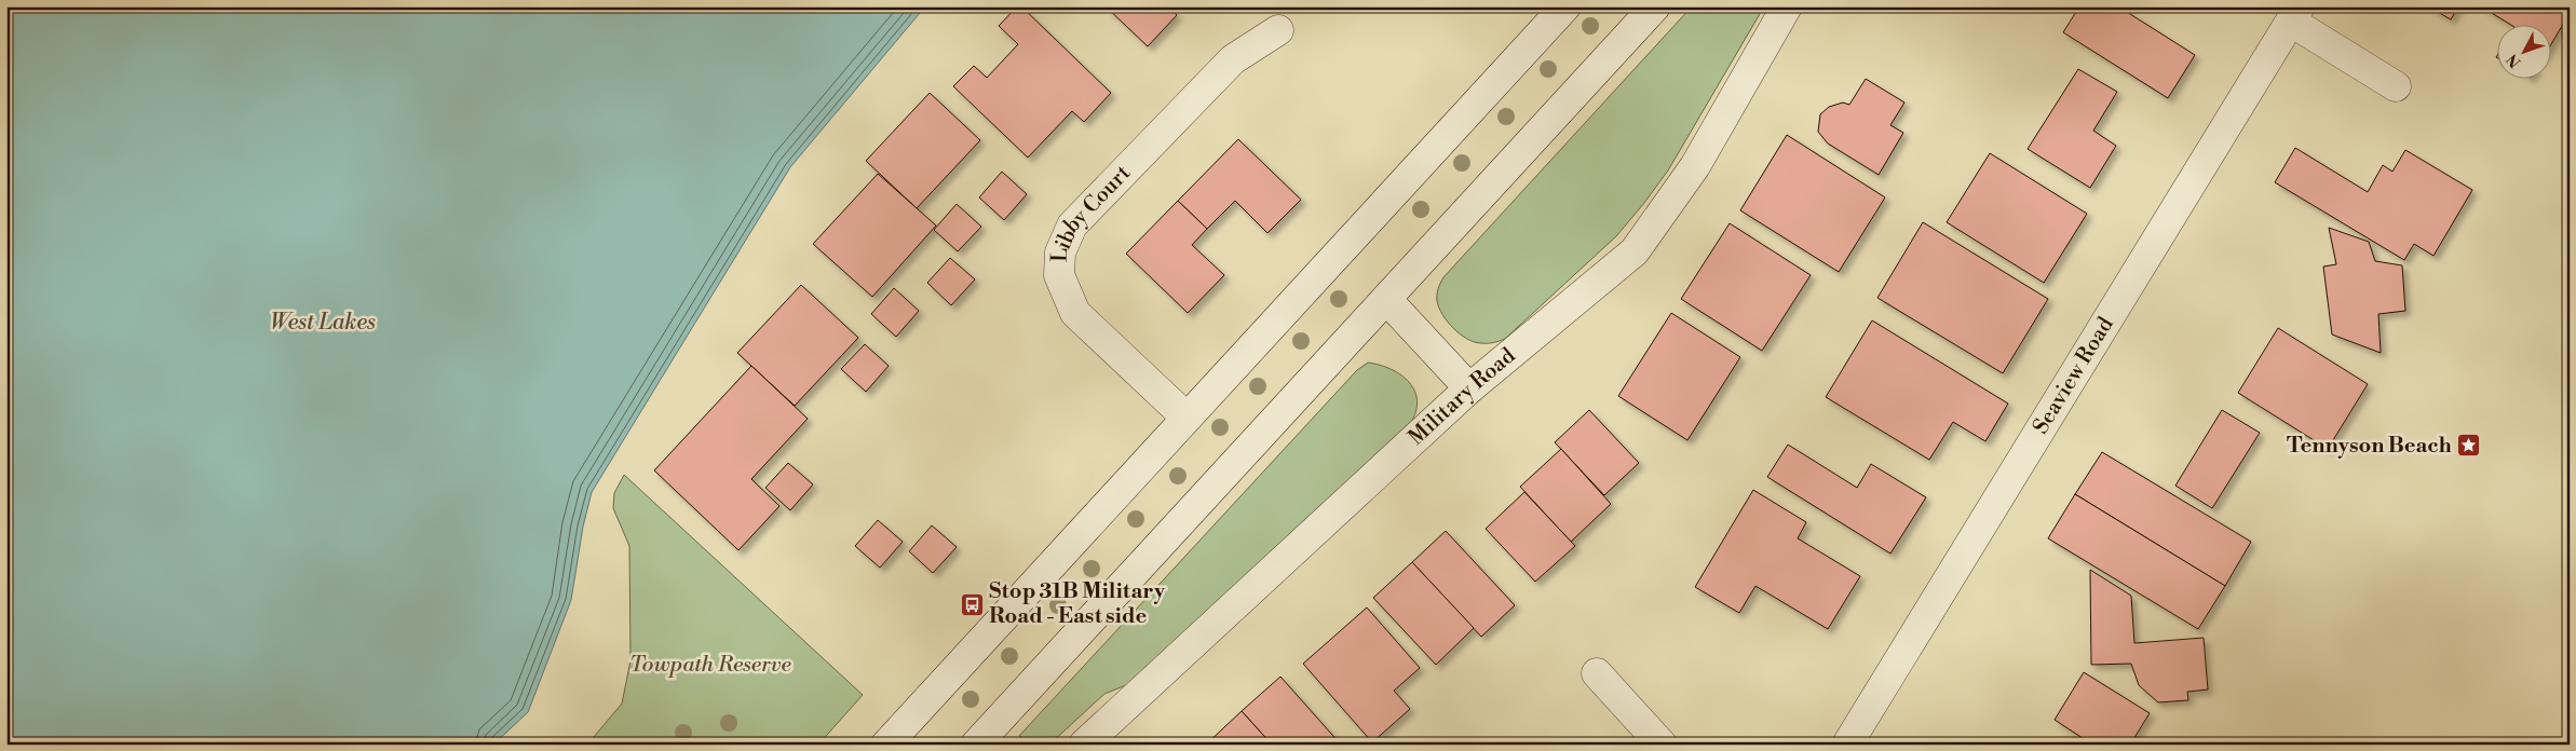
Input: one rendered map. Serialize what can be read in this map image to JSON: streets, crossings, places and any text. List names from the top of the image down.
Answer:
{
  "streets": {
    "street": ["Libby Court", "Seaview Road", "Military Road"]
  },
  "water": ["West Lakes"],
  "parks": ["Towpath Reserve"],
  "places": {
    "place": ["Tennyson Beach"],
    "bus stop": ["Stop 31B Military Road - East side"]
  },
  "north": "bottom left"
}
